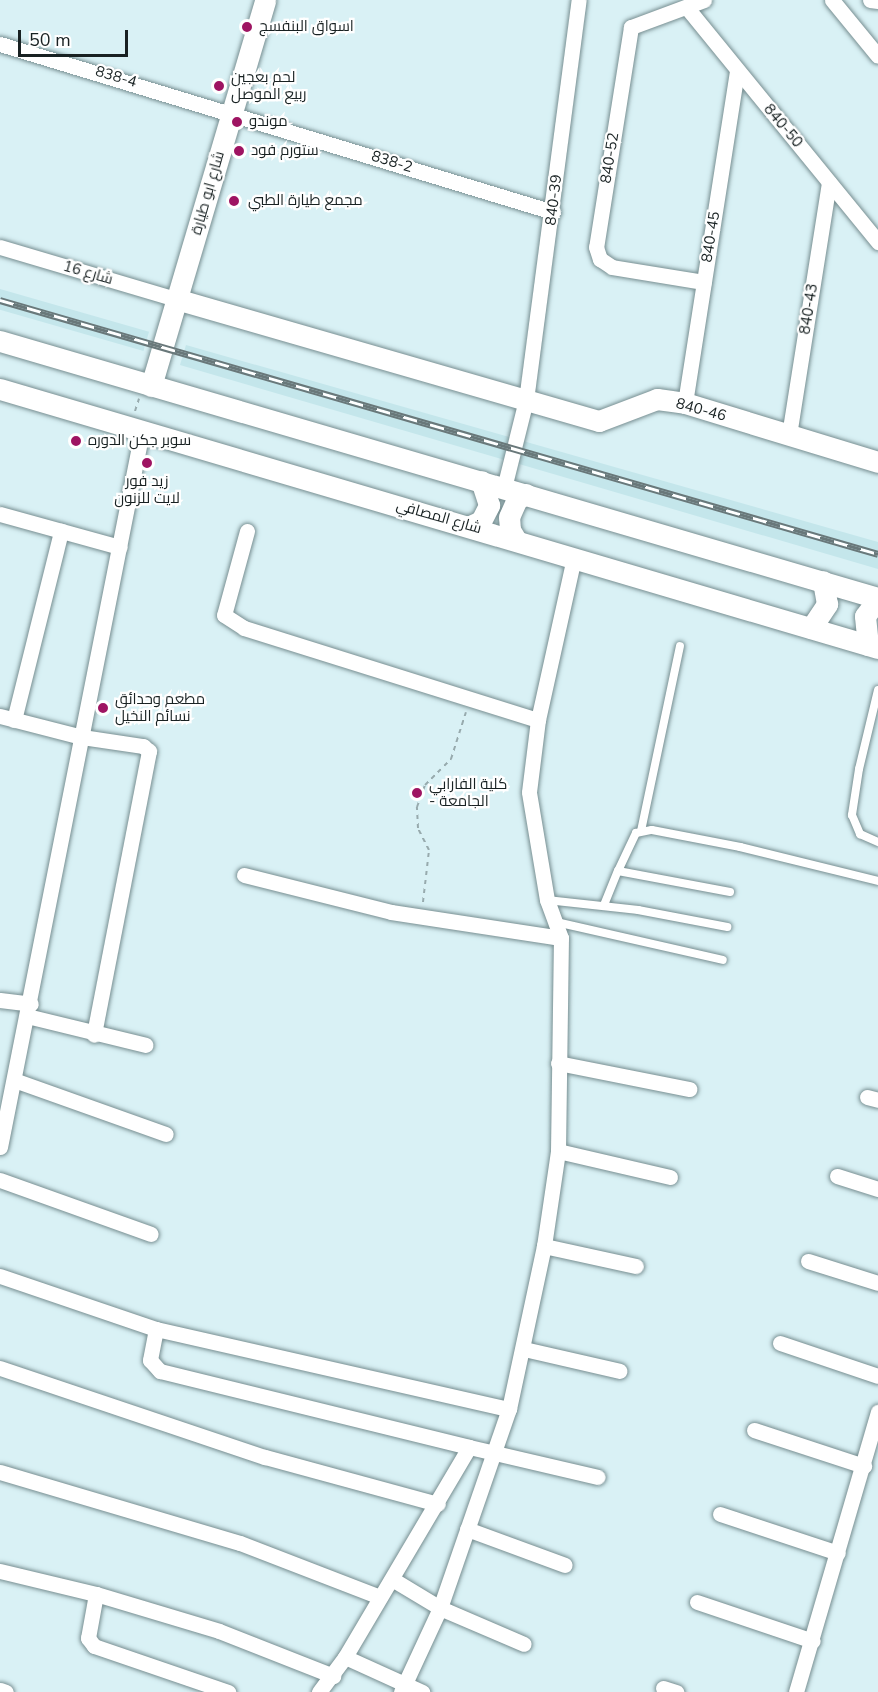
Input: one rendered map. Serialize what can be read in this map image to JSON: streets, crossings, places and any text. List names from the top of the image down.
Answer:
{
  "streets": {
    "main road": ["شارع ابو طيارة", "840-46", "شارع المصافي"],
    "street": [
      "838-4",
      "840-50",
      "840-52",
      "838-2",
      "840-39",
      "840-45",
      "شارع 16",
      "840-43"
    ]
  },
  "crossings": [
    ["838-4", "838-2"],
    ["838-4", "شارع ابو طيارة"],
    ["840-50", "840-52"],
    ["840-50", "840-45"],
    ["840-50", "840-43"],
    ["840-52", "840-45"],
    ["838-2", "شارع ابو طيارة"],
    ["838-2", "840-39"],
    ["شارع ابو طيارة", "شارع 16"],
    ["شارع ابو طيارة", "840-46"],
    ["840-39", "840-46"],
    ["840-45", "840-46"],
    ["شارع 16", "840-46"],
    ["840-43", "840-46"]
  ],
  "places": [
    "اسواق البنفسج",
    "لحم بعجين ربيع الموصل",
    "موندو",
    "ستورم فود",
    "مجمع طيارة الطبي",
    "سوبر جكن الدوره",
    "زيد فور لايت للزنون",
    "مطعم وحدائق نسائم النخيل",
    "كلية الفارابي - الجامعة"
  ],
  "scale_bar": "50 m"
}
